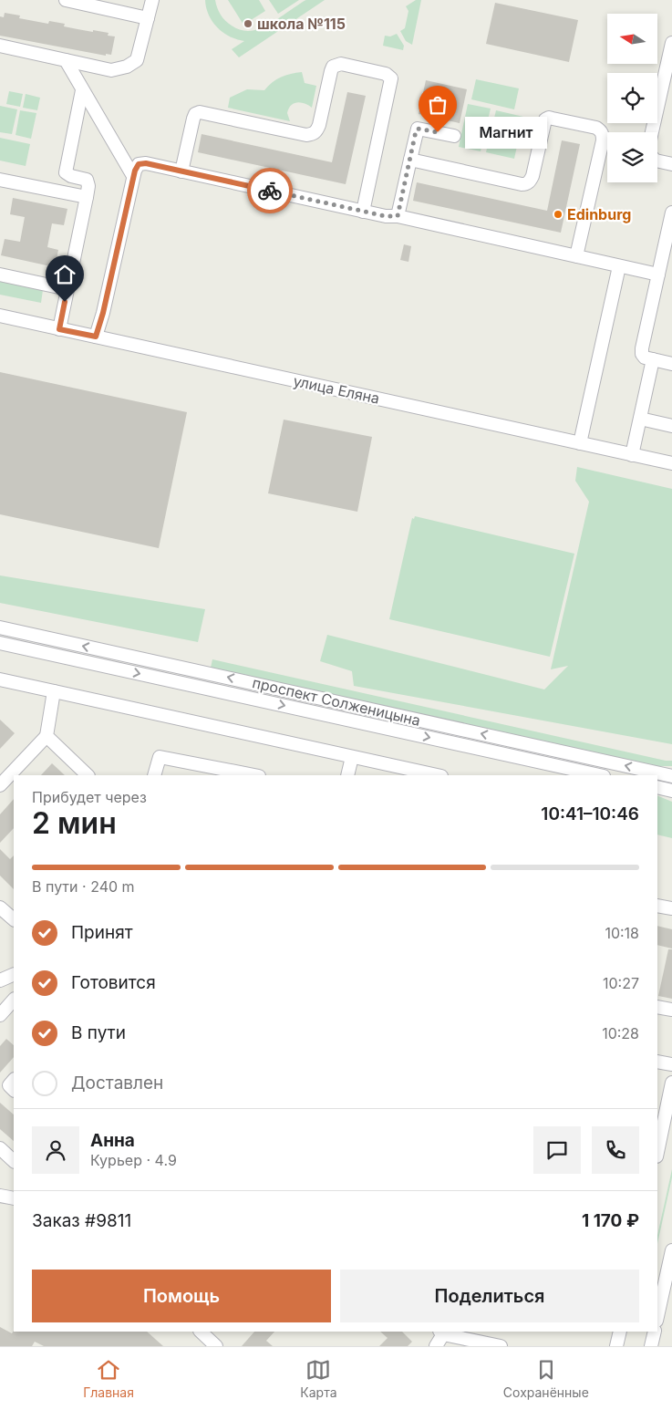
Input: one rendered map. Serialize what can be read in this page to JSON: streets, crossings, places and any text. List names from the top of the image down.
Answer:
{
  "streets": {
    "street": ["улица Еляна", "проспект Солженицына"]
  },
  "places": ["школа №115", "Магнит", "Edinburg"],
  "north": "left",
  "page": {
    "bubble": "Магнит",
    "heading": ["2 мин", "Прибудет через", "10:41–10:46"],
    "panel": [
      "Анна",
      "Курьер · 4.9",
      "Заказ #9811",
      "1 170 ₽"
    ],
    "bar": "В пути · 240 m",
    "list": [
      ["Принят", "10:18"],
      ["Готовится", "10:27"],
      ["В пути", "10:28"],
      "Доставлен"
    ],
    "buttons": ["Помощь", "Поделиться"],
    "tabs": ["Главная", "Карта", "Сохранённые"]
  }
}
